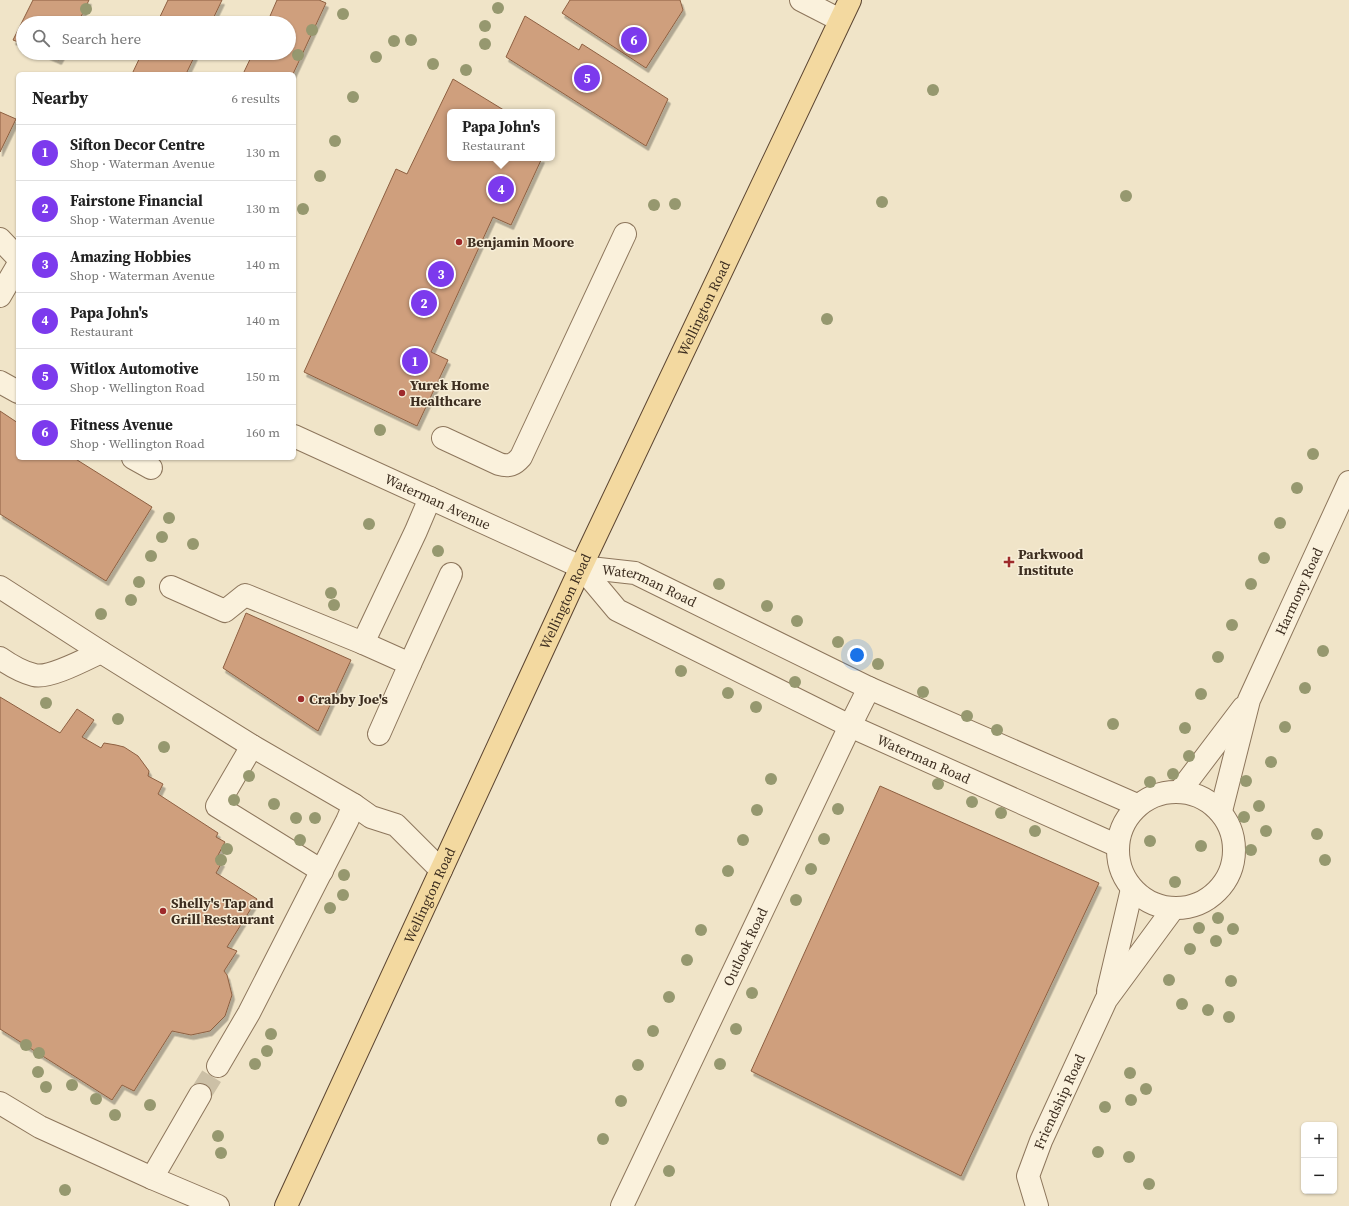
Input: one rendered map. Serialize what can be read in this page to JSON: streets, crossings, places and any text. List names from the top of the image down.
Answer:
{
  "streets": {
    "main road": ["Wellington Road"],
    "street": [
      "Waterman Avenue",
      "Waterman Road",
      "Harmony Road",
      "Outlook Road",
      "Friendship Road"
    ]
  },
  "crossings": [
    ["Wellington Road", "Waterman Avenue"],
    ["Wellington Road", "Waterman Road"],
    ["Waterman Avenue", "Waterman Road"],
    ["Waterman Road", "Harmony Road"],
    ["Waterman Road", "Outlook Road"],
    ["Waterman Road", "Friendship Road"],
    ["Harmony Road", "Friendship Road"]
  ],
  "places": {
    "other": [
      "Benjamin Moore",
      "Yurek Home Healthcare",
      "Crabby Joe's",
      "Shelly's Tap and Grill Restaurant"
    ],
    "health": ["Parkwood Institute"]
  },
  "page": {
    "search": "Search here",
    "pins": [
      "6",
      "5",
      "4",
      "3",
      "2",
      "1"
    ],
    "heading": ["Nearby", "6 results"],
    "popup": ["Papa John's", "Restaurant"],
    "list": [
      {
        "mark": "1",
        "name": "Sifton Decor Centre",
        "note": "Shop · Waterman Avenue",
        "value": "130 m"
      },
      {
        "mark": "2",
        "name": "Fairstone Financial",
        "note": "Shop · Waterman Avenue",
        "value": "130 m"
      },
      {
        "mark": "3",
        "name": "Amazing Hobbies",
        "note": "Shop · Waterman Avenue",
        "value": "140 m"
      },
      {
        "mark": "4",
        "name": "Papa John's",
        "note": "Restaurant",
        "value": "140 m"
      },
      {
        "mark": "5",
        "name": "Witlox Automotive",
        "note": "Shop · Wellington Road",
        "value": "150 m"
      },
      {
        "mark": "6",
        "name": "Fitness Avenue",
        "note": "Shop · Wellington Road",
        "value": "160 m"
      }
    ],
    "map_buttons": ["+", "−"]
  }
}
